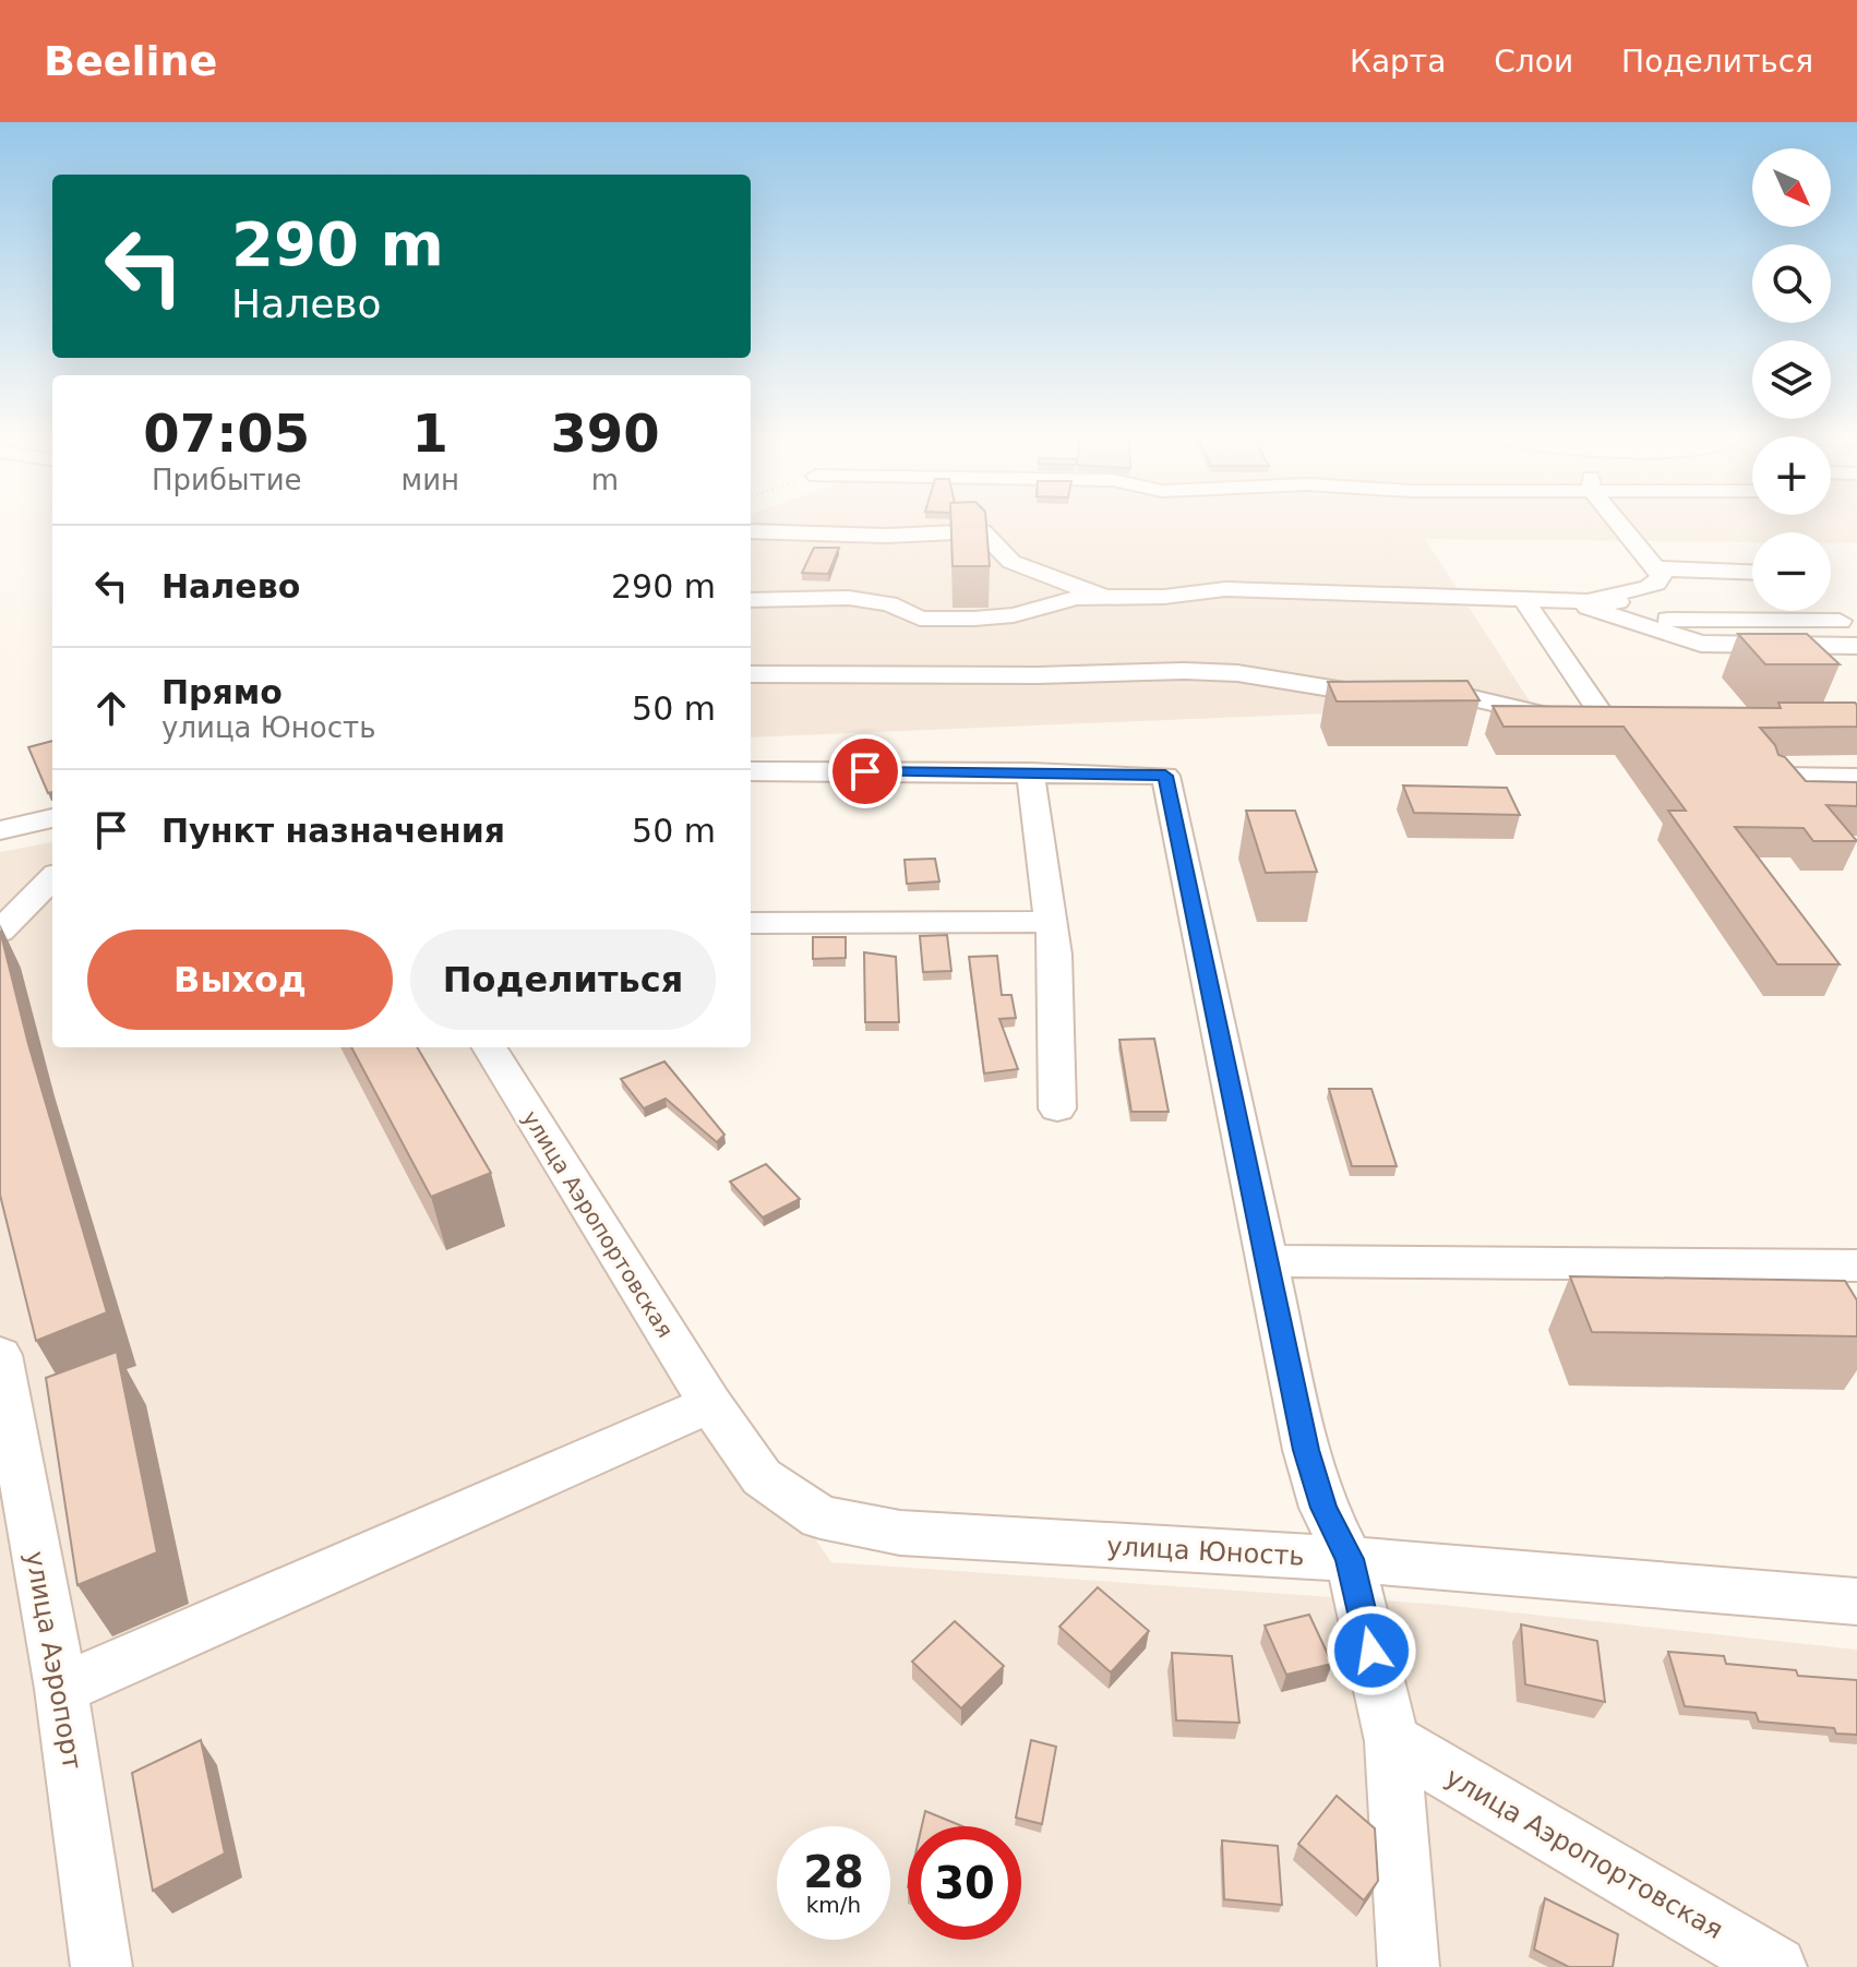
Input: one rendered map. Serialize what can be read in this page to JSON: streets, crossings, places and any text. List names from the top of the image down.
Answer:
{
  "streets": {
    "street": ["улица Аэропортовская", "улица Юность", "улица Аэропорт"]
  },
  "crossings": [
    ["улица Аэропортовская", "улица Юность"]
  ],
  "north": "bottom right",
  "page": {
    "header": "Beeline",
    "nav": ["Карта", "Слои", "Поделиться"],
    "map_buttons": ["+", "−"],
    "turn": ["290 m", "Налево"],
    "eta": [
      "07:05",
      "Прибытие",
      "1",
      "мин",
      "390",
      "m"
    ],
    "list": [
      {
        "name": "Налево",
        "value": "290 m"
      },
      {
        "name": "Прямо",
        "note": "улица Юность",
        "value": "50 m"
      },
      {
        "name": "Пункт назначения",
        "value": "50 m"
      }
    ],
    "buttons": ["Выход", "Поделиться"],
    "speed": "28 km/h",
    "limit": "30"
  }
}
